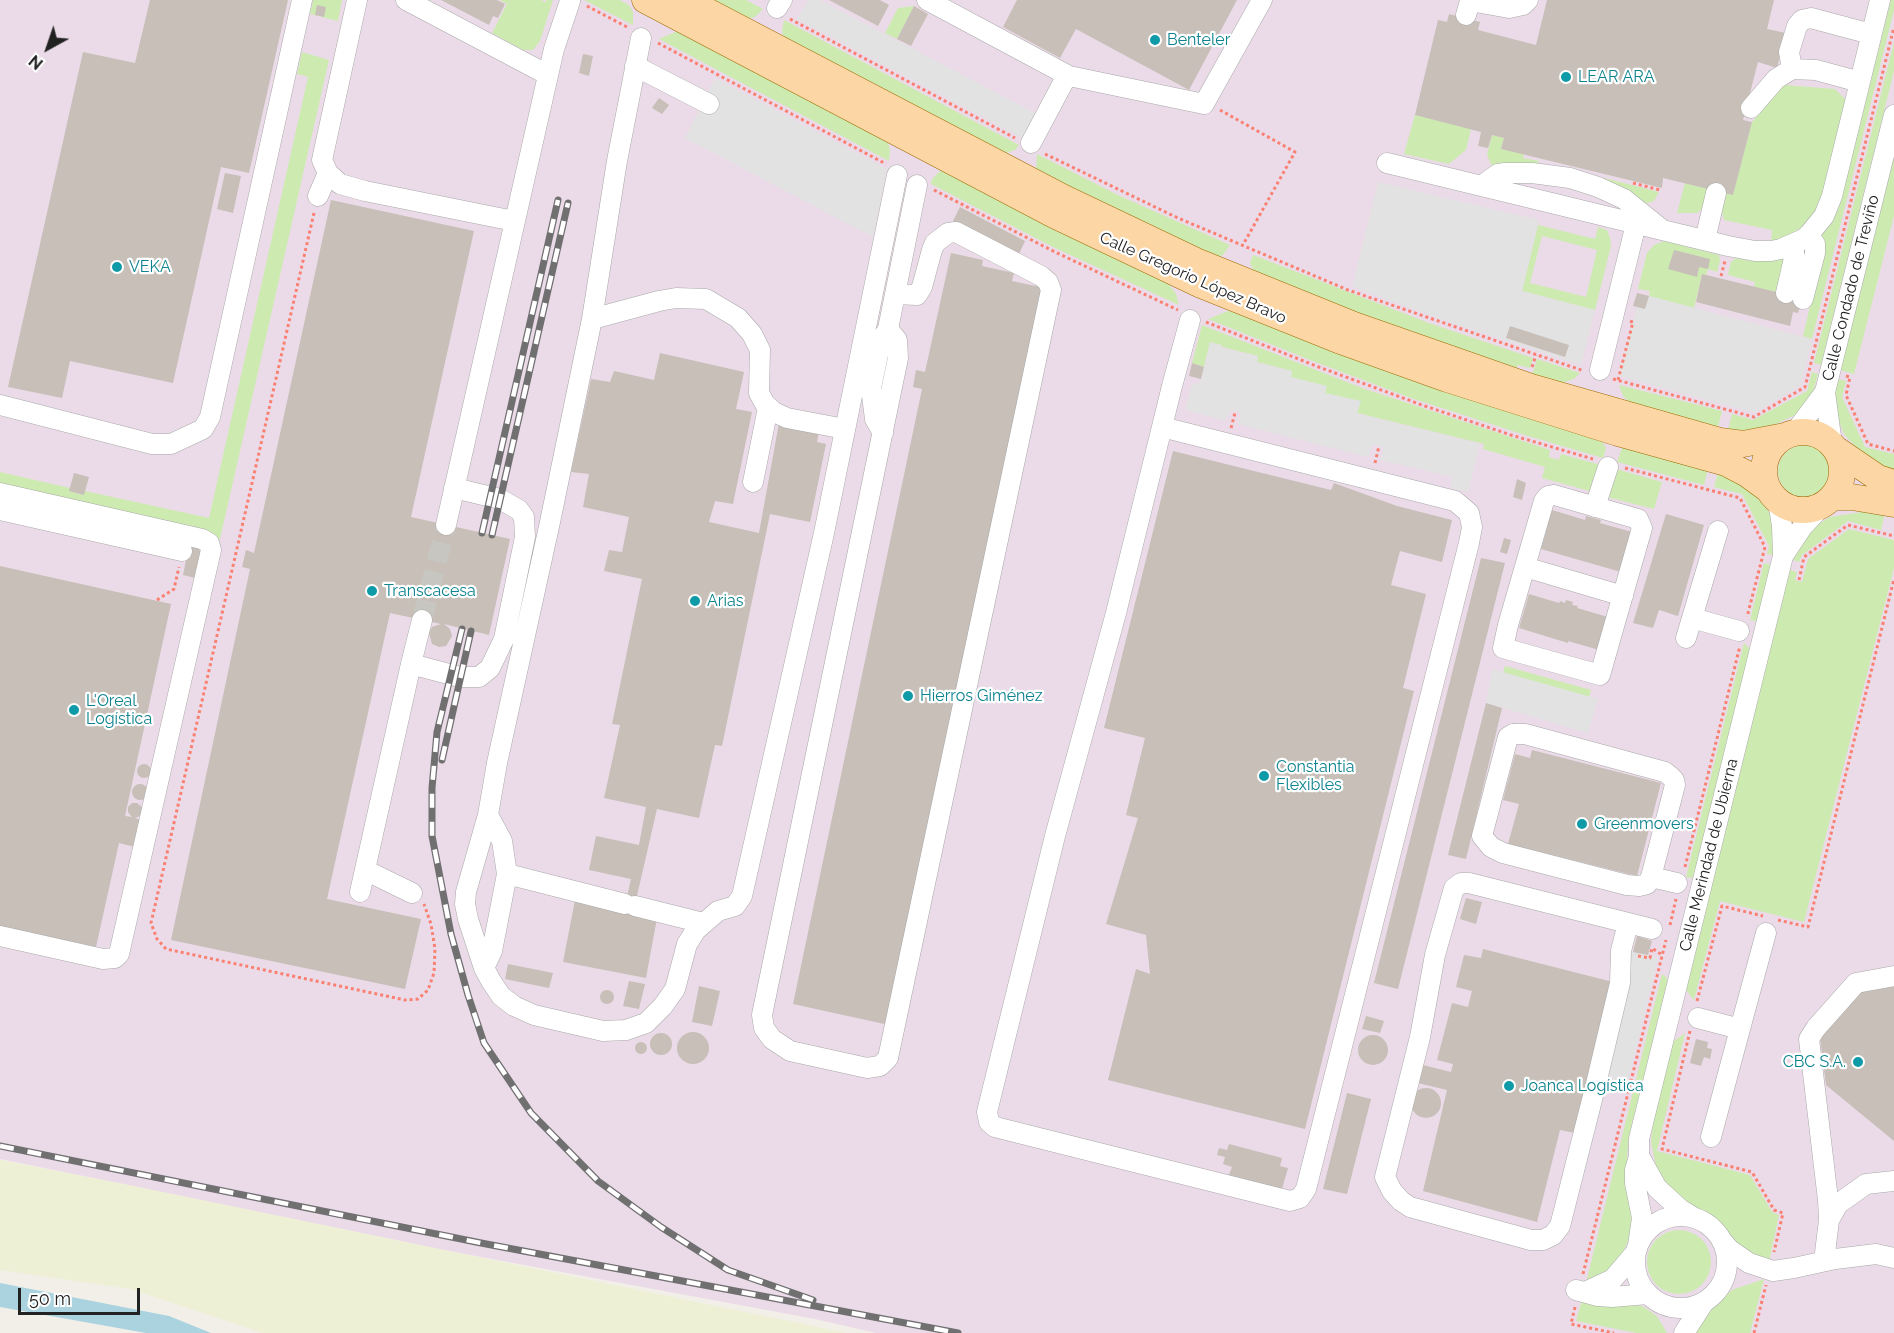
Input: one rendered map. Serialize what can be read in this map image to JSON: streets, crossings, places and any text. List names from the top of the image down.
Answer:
{
  "streets": {
    "main road": ["Calle Gregorio López Bravo"],
    "street": ["Calle Condado de Treviño", "Calle Merindad de Ubierna"]
  },
  "crossings": [
    ["Calle Gregorio López Bravo", "Calle Condado de Treviño"],
    ["Calle Gregorio López Bravo", "Calle Merindad de Ubierna"],
    ["Calle Condado de Treviño", "Calle Merindad de Ubierna"]
  ],
  "places": [
    "Benteler",
    "LEAR ARA",
    "VEKA",
    "Transcacesa",
    "Arias",
    "Hierros Giménez",
    "L'Oreal Logística",
    "Constantia Flexibles",
    "Greenmovers",
    "CBC S.A.",
    "Joanca Logística"
  ],
  "scale_bar": "50 m",
  "north": "bottom left"
}
